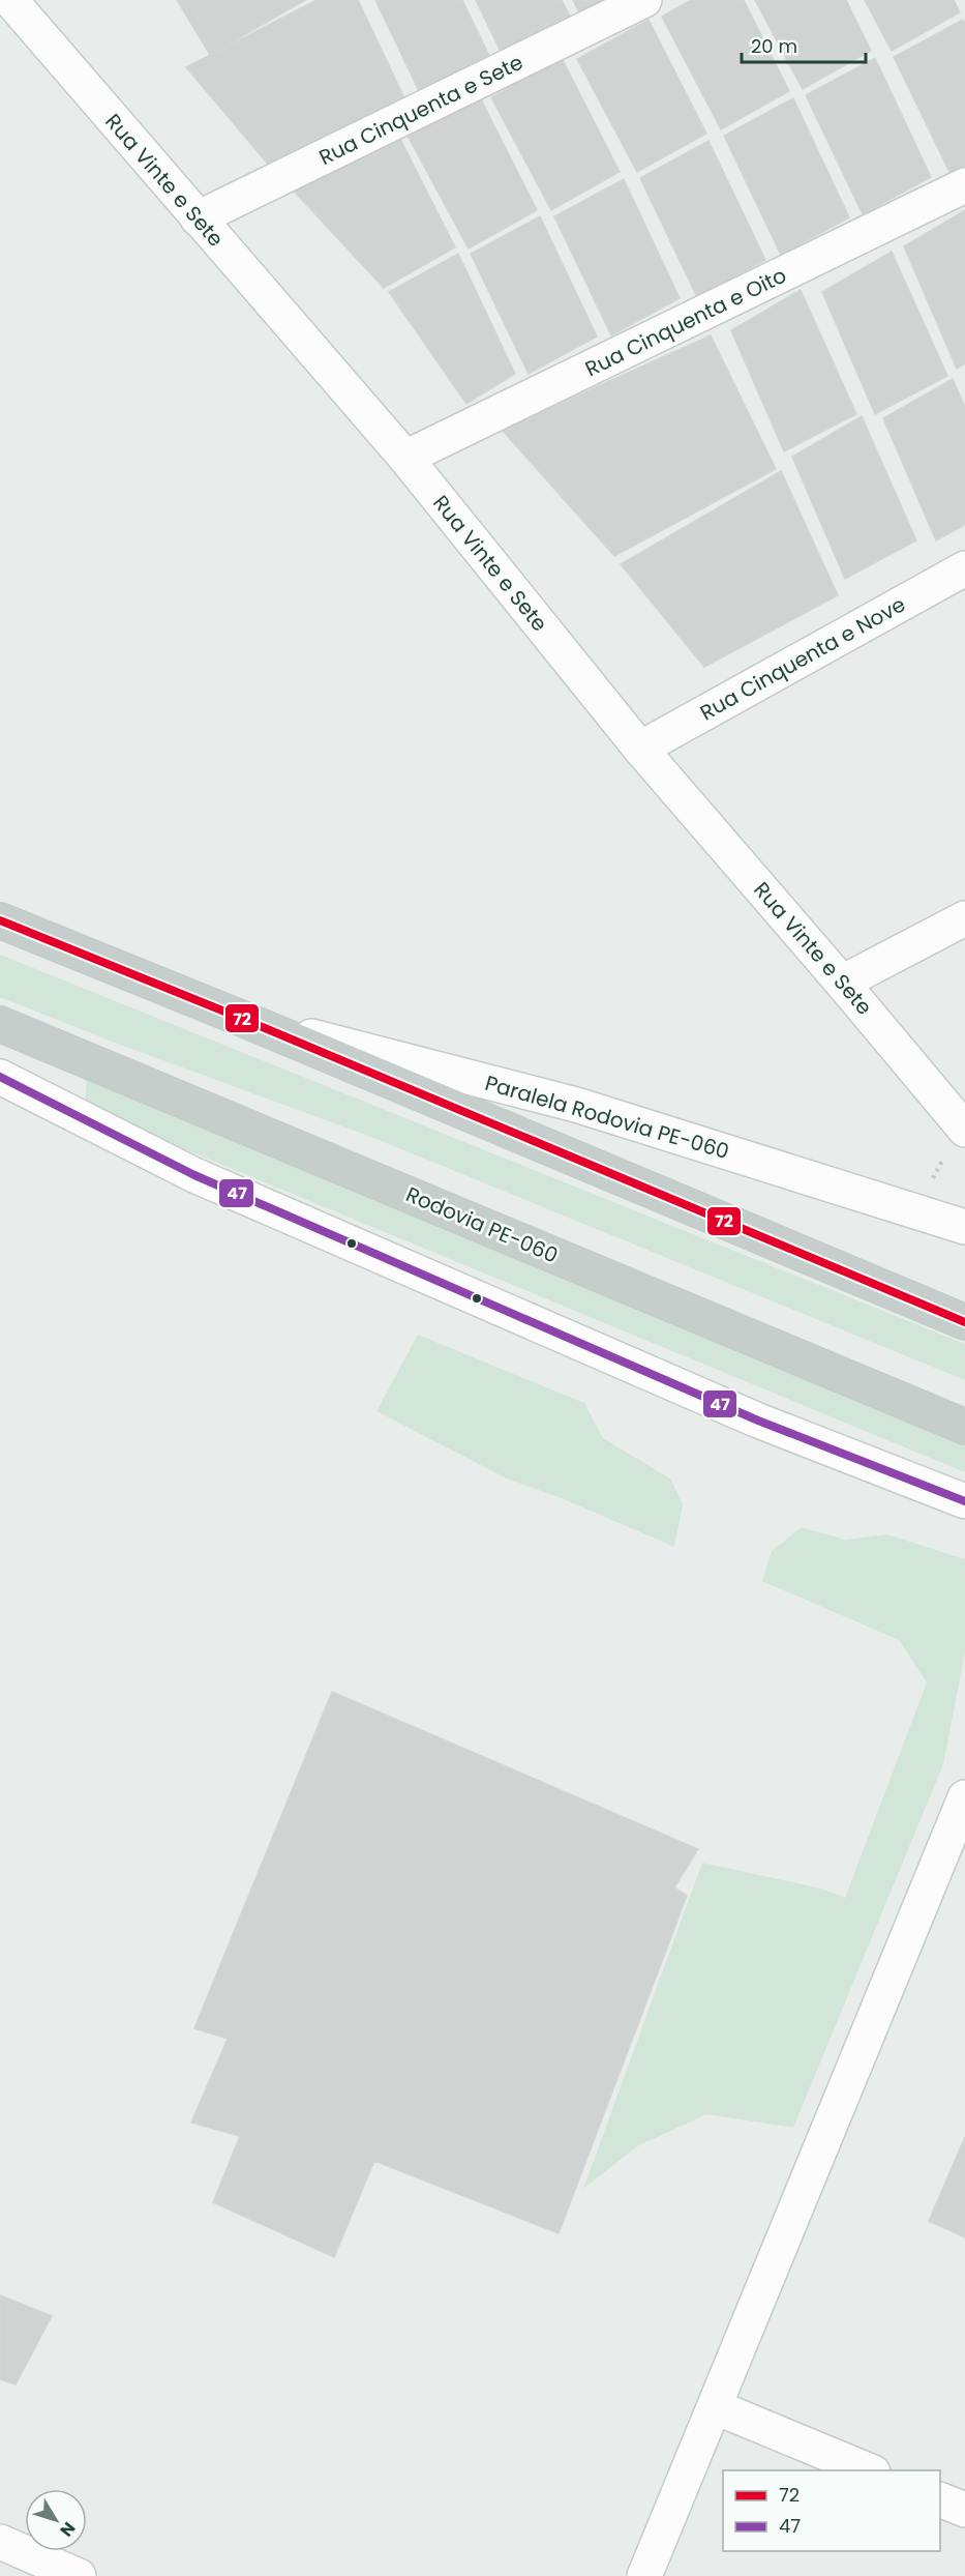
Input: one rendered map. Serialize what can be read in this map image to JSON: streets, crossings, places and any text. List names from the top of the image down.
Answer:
{
  "streets": {
    "highway": ["Rodovia PE-060"],
    "street": [
      "Rua Cinquenta e Sete",
      "Rua Vinte e Sete",
      "Rua Cinquenta e Oito",
      "Rua Cinquenta e Nove",
      "Paralela Rodovia PE-060"
    ]
  },
  "crossings": [
    ["Rua Cinquenta e Sete", "Rua Vinte e Sete"],
    ["Rua Vinte e Sete", "Rua Cinquenta e Oito"],
    ["Rua Vinte e Sete", "Rua Cinquenta e Nove"]
  ],
  "lines": ["transit line 72", "transit line 47"],
  "legend": ["72", "47"],
  "scale_bar": "20 m",
  "north": "bottom right"
}
